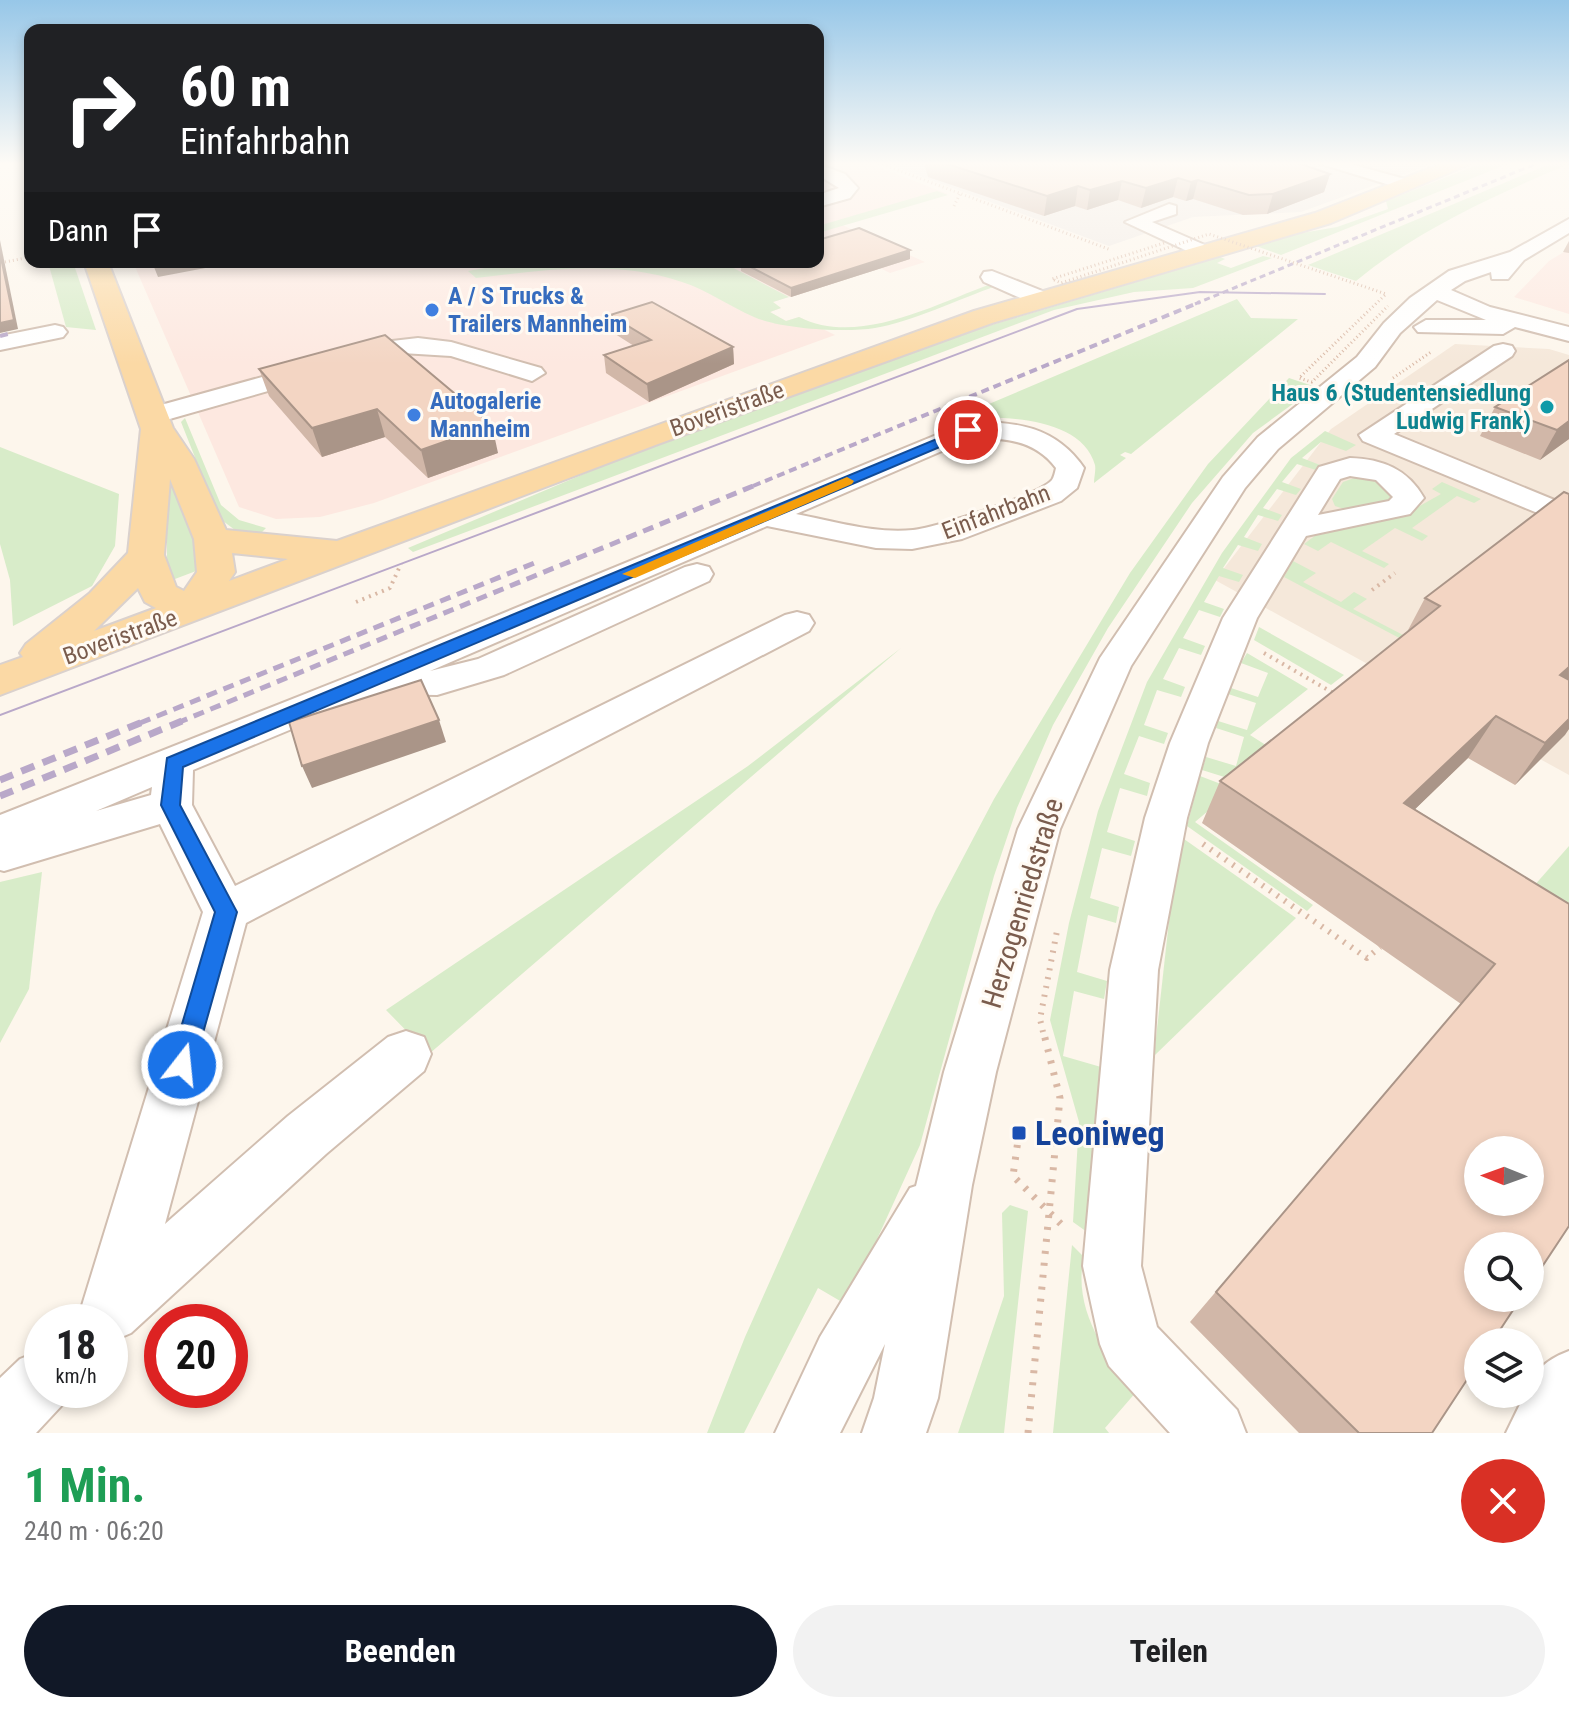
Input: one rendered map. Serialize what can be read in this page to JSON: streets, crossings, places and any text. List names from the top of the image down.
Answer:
{
  "streets": {
    "main road": ["Boveristraße"],
    "street": ["Einfahrbahn", "Herzogenriedstraße"]
  },
  "places": {
    "other": ["A / S Trucks & Trailers Mannheim", "Haus 6 (Studentensiedlung Ludwig Frank)", "Autogalerie Mannheim"],
    "transit": ["Leoniweg"]
  },
  "north": "left",
  "page": {
    "turn": ["60 m", "Einfahrbahn"],
    "then": "Dann",
    "speed": "18 km/h",
    "limit": "20",
    "heading": ["1 Min.", "240 m · 06:20"],
    "buttons": ["Beenden", "Teilen"]
  }
}
